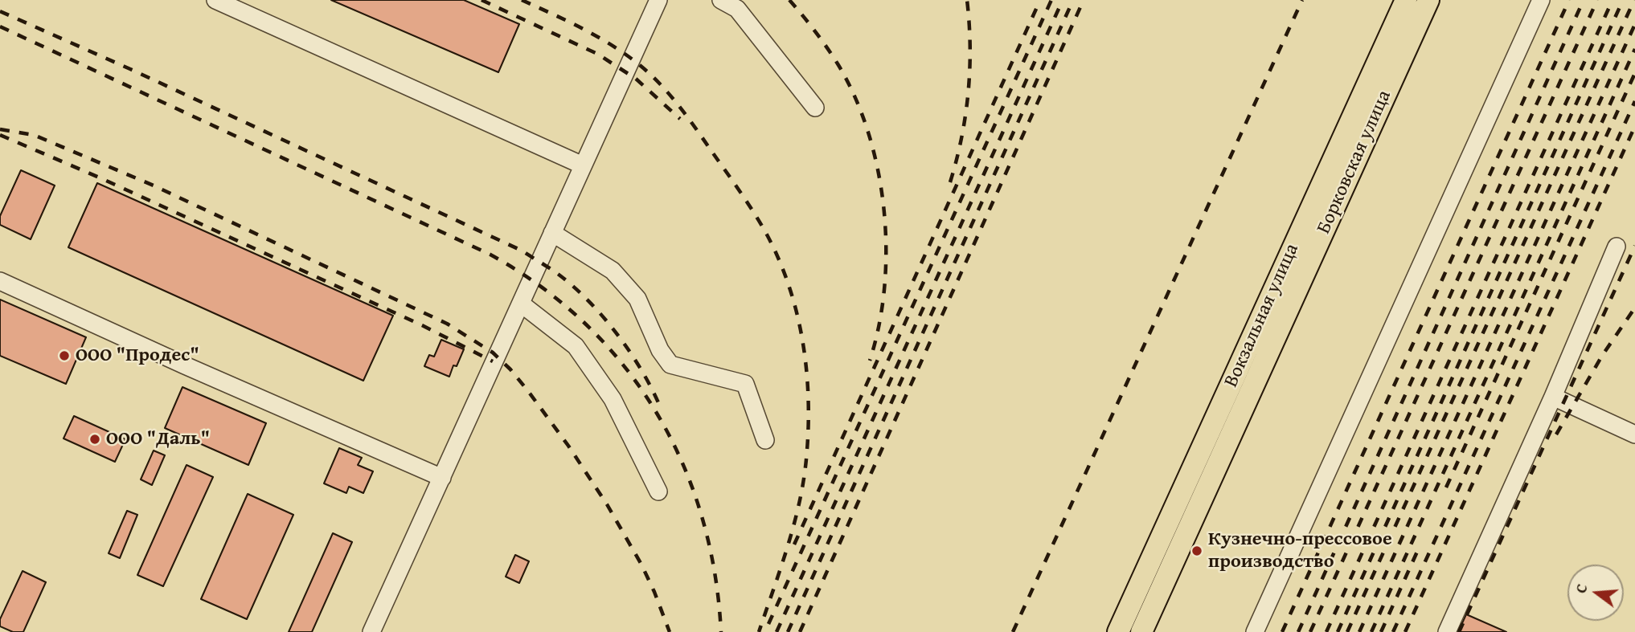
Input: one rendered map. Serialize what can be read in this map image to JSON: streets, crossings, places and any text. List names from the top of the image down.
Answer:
{
  "streets": {
    "main road": ["Борковская улица", "Вокзальная улица"]
  },
  "places": ["ООО \"Продес\"", "ООО \"Даль\"", "Кузнечно-прессовое производство"],
  "north": "left"
}
